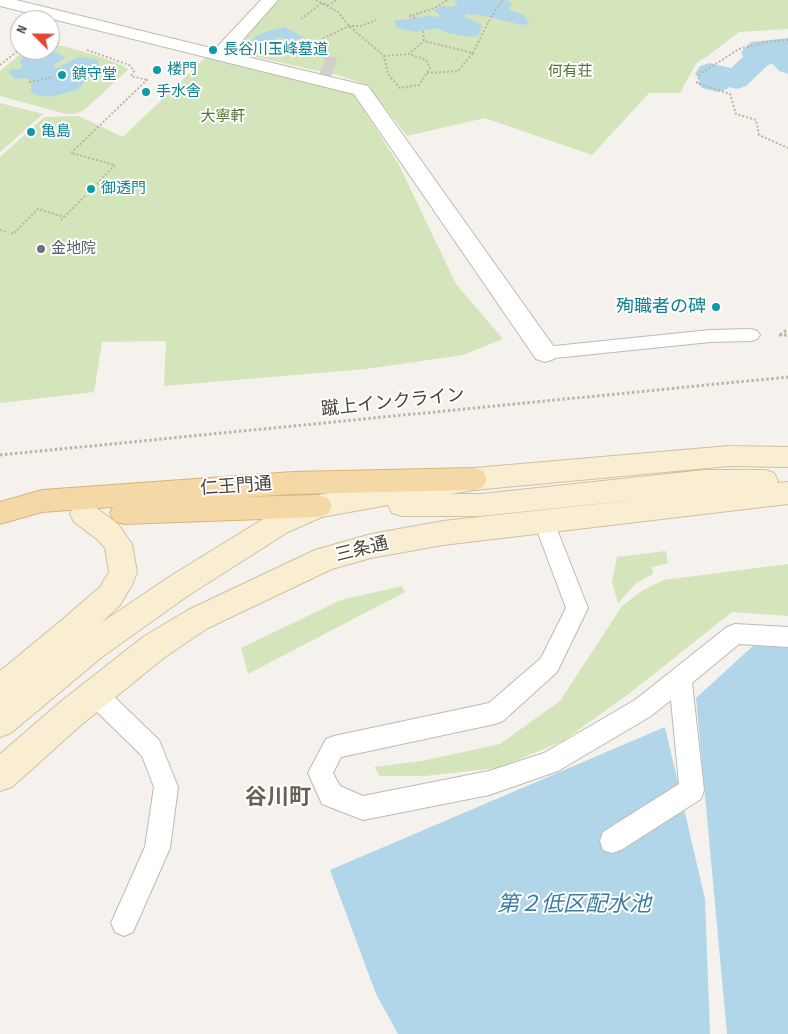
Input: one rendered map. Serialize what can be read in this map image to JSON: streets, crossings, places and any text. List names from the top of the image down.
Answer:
{
  "streets": {
    "main road": ["仁王門通", "三条通"],
    "path": ["蹴上インクライン"]
  },
  "districts": ["谷川町"],
  "water": ["第２低区配水池"],
  "parks": ["何有荘", "大寧軒"],
  "places": [
    "長谷川玉峰墓道",
    "楼門",
    "鎮守堂",
    "手水舎",
    "亀島",
    "御透門",
    "金地院",
    "殉職者の碑"
  ],
  "north": "top left"
}
